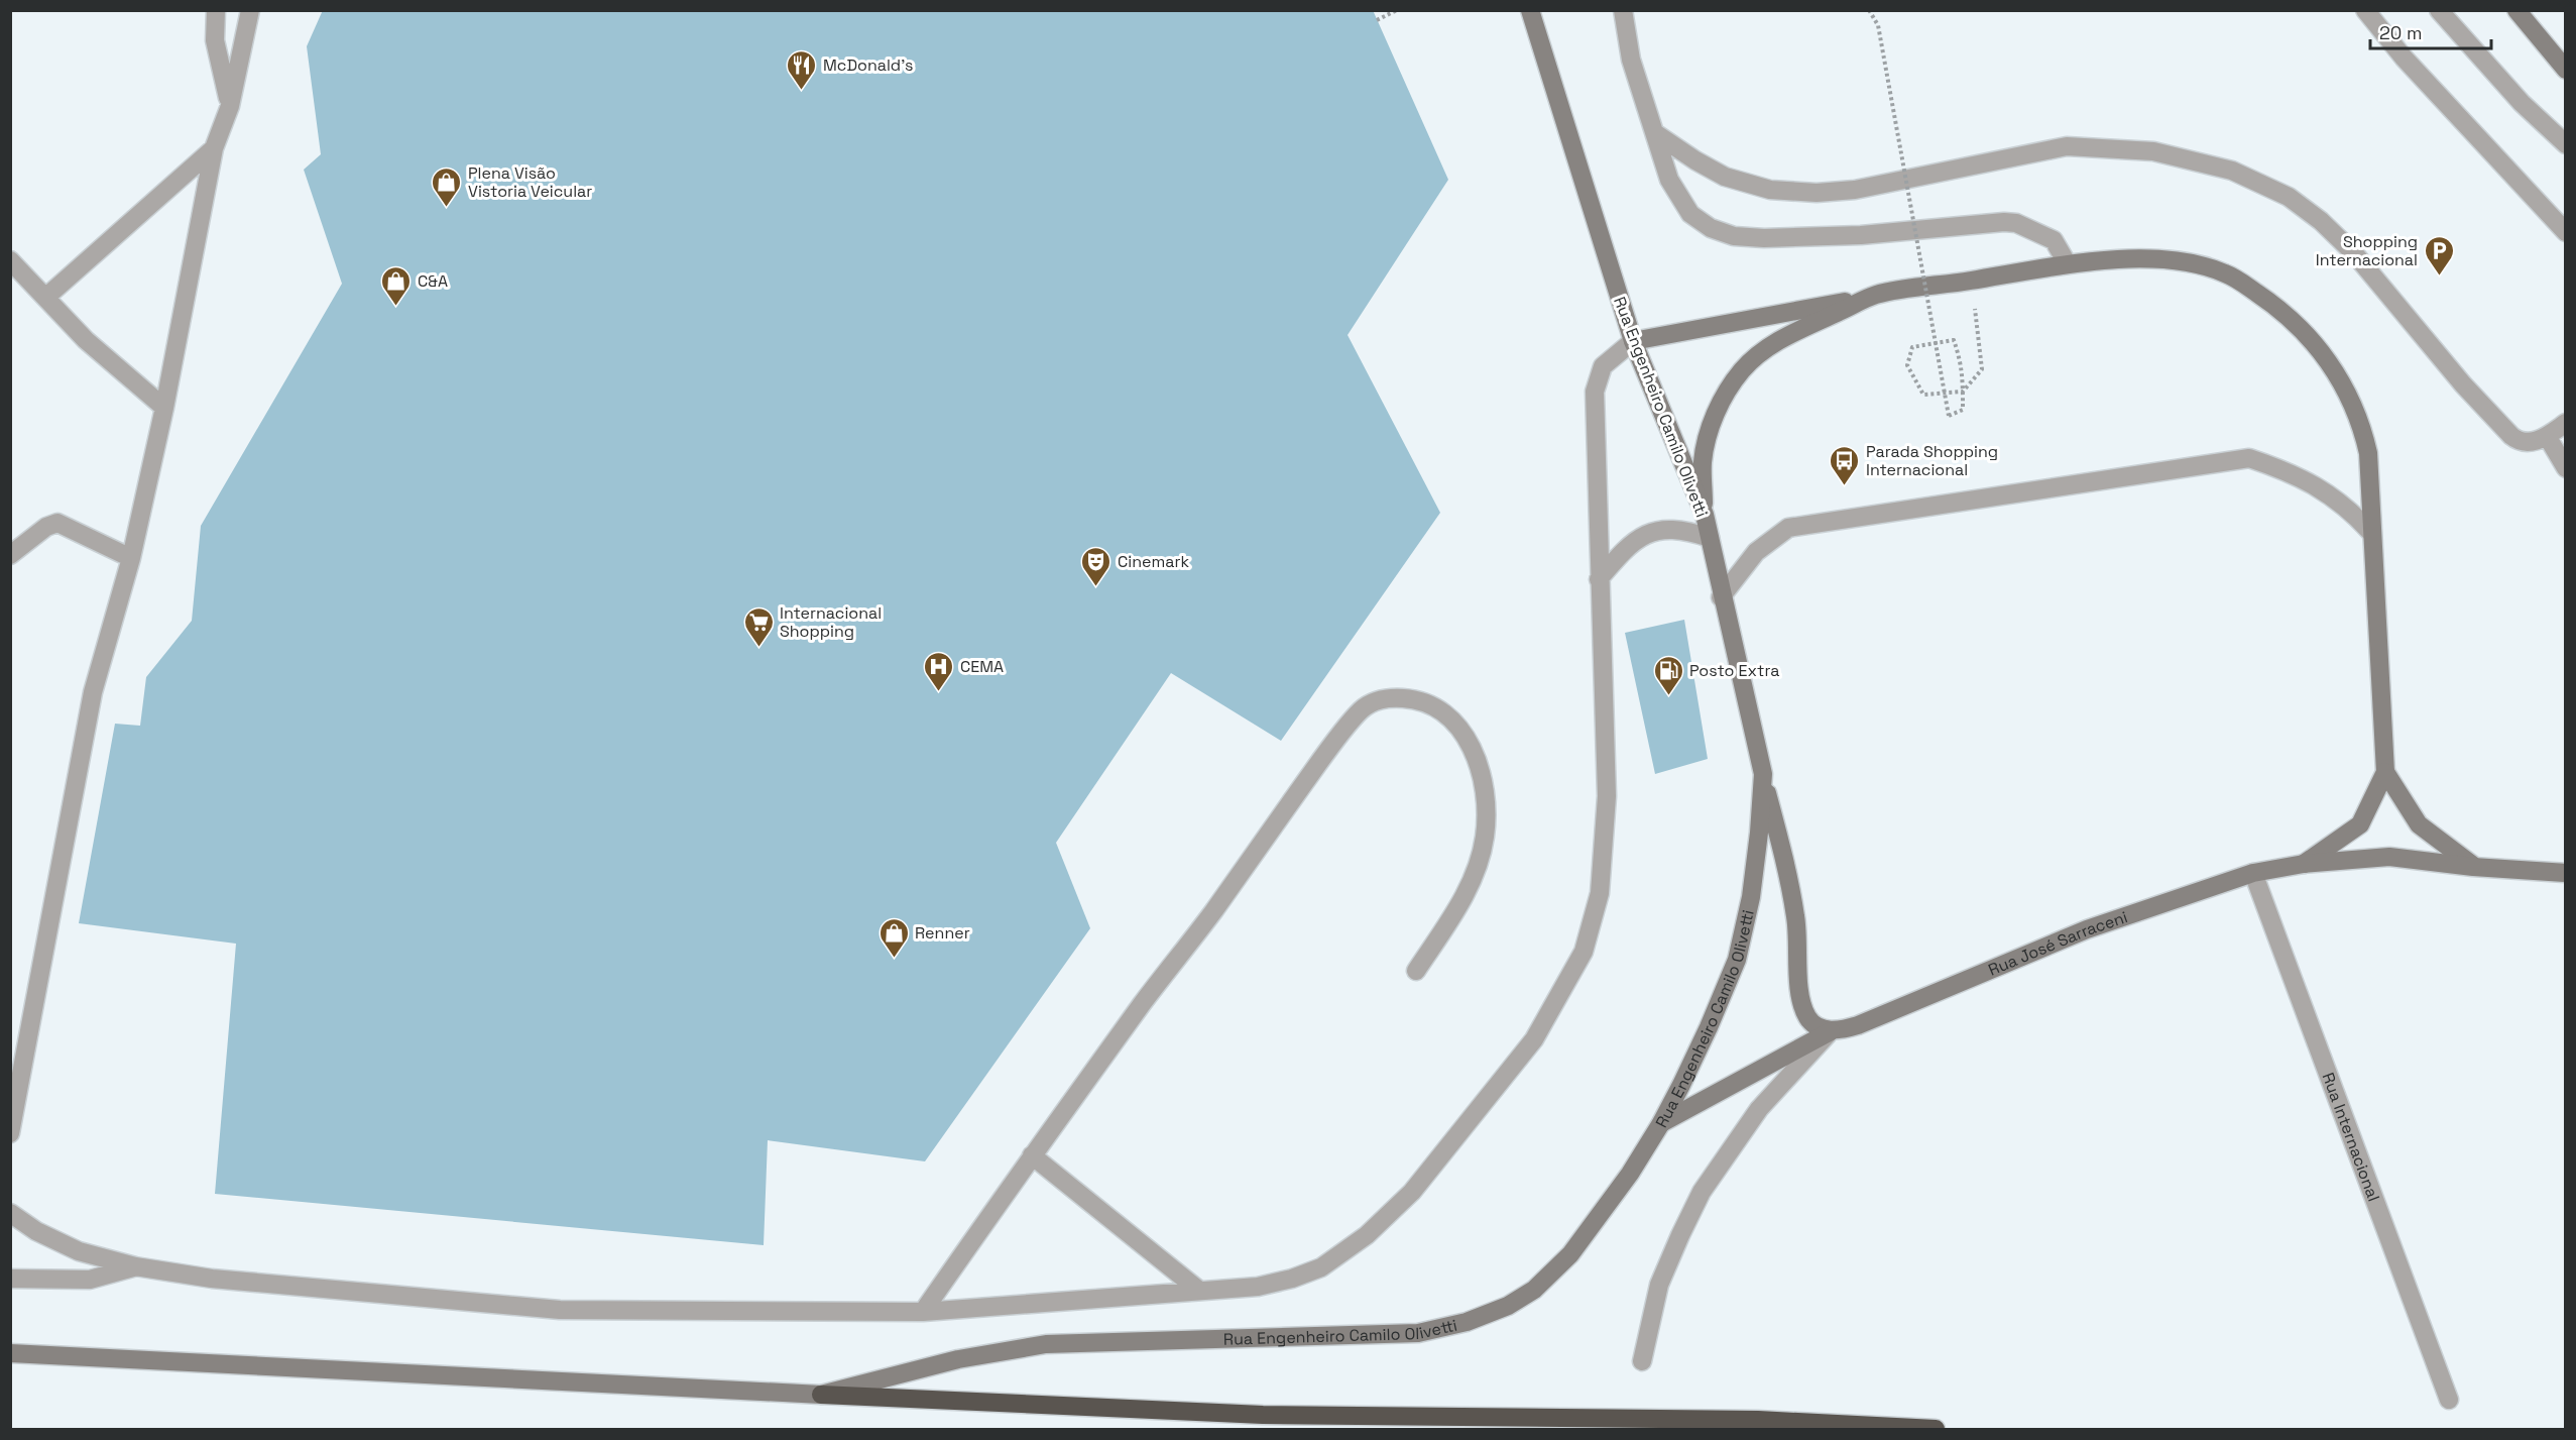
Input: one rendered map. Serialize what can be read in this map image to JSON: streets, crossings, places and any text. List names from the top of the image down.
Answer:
{
  "streets": {
    "street": ["Rua Engenheiro Camilo Olivetti", "Rua José Sarraceni", "Rua Internacional"]
  },
  "crossings": [
    ["Rua Engenheiro Camilo Olivetti", "Rua José Sarraceni"],
    ["Rua José Sarraceni", "Rua Internacional"]
  ],
  "places": {
    "restaurant": ["McDonald's"],
    "shop": ["Plena Visão Vistoria Veicular", "C&A", "Renner"],
    "parking": ["Shopping Internacional"],
    "bus stop": ["Parada Shopping Internacional"],
    "theatre": ["Cinemark"],
    "supermarket": ["Internacional Shopping"],
    "hospital": ["CEMA"],
    "fuel station": ["Posto Extra"]
  },
  "scale_bar": "20 m"
}
